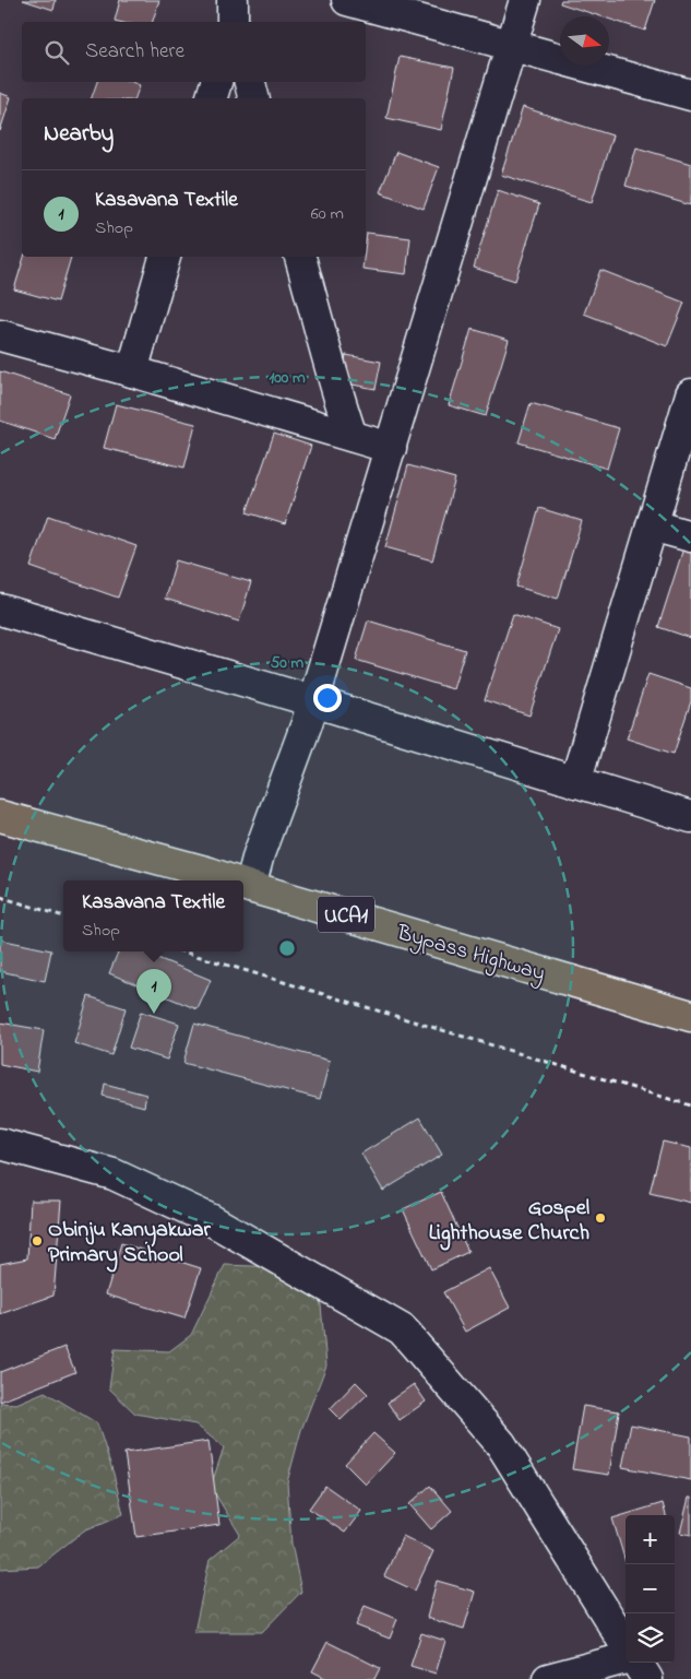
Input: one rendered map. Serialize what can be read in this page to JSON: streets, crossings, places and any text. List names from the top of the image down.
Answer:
{
  "streets": {
    "main road": ["UCA1", "Bypass Highway"]
  },
  "places": ["Gospel Lighthouse Church", "Obinju Kanyakwar Primary School"],
  "north": "right",
  "page": {
    "search": "Search here",
    "heading": "Nearby",
    "list": [
      {
        "mark": "1",
        "name": "Kasavana Textile",
        "note": "Shop",
        "value": "60 m"
      }
    ],
    "popup": ["Kasavana Textile", "Shop"],
    "pins": "1",
    "map_buttons": ["+", "−"]
  },
  "rings": ["100 m", "50 m"]
}
